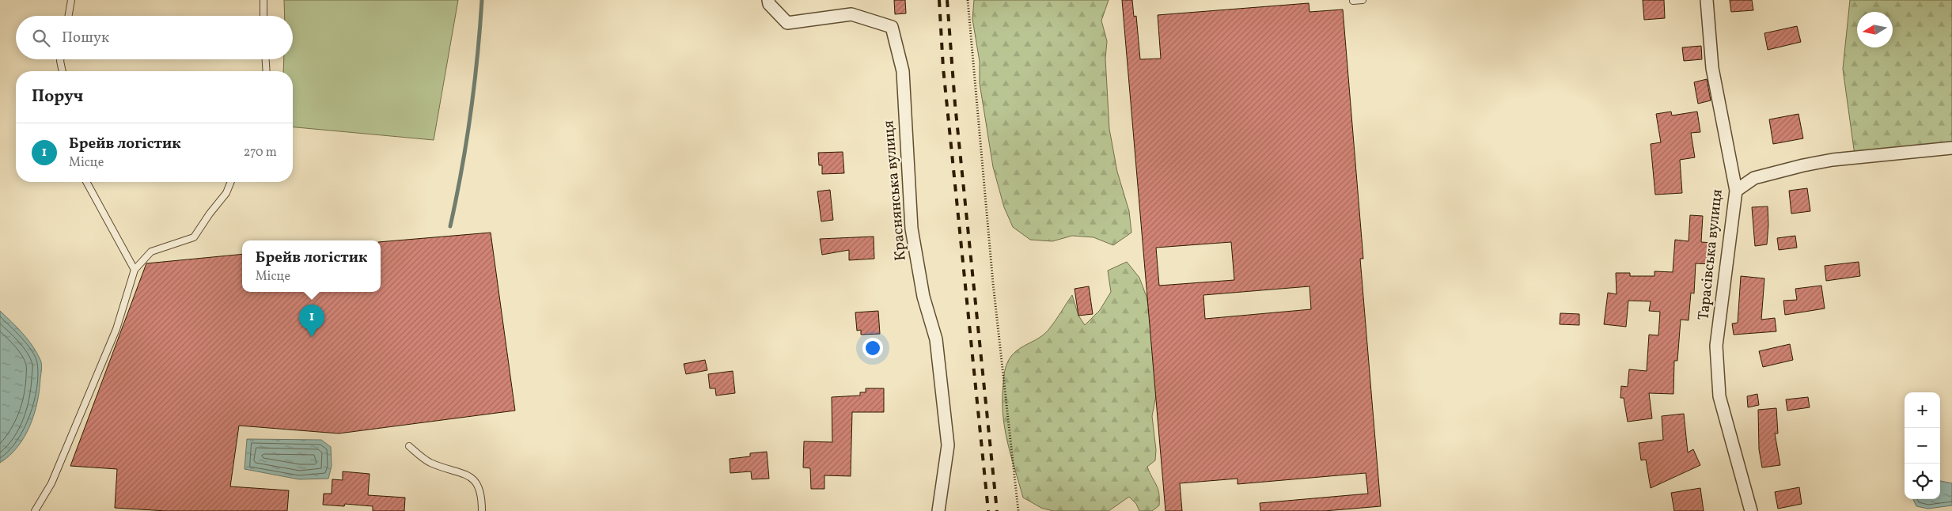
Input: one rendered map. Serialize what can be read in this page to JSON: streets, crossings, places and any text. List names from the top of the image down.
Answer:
{
  "streets": {
    "street": ["Краснянська вулиця", "Тарасівська вулиця"]
  },
  "north": "left",
  "page": {
    "search": "Пошук",
    "heading": "Поруч",
    "list": [
      {
        "mark": "1",
        "name": "Брейв логістик",
        "note": "Місце",
        "value": "270 m"
      }
    ],
    "popup": ["Брейв логістик", "Місце"],
    "pins": "1",
    "map_buttons": ["+", "−"]
  }
}
